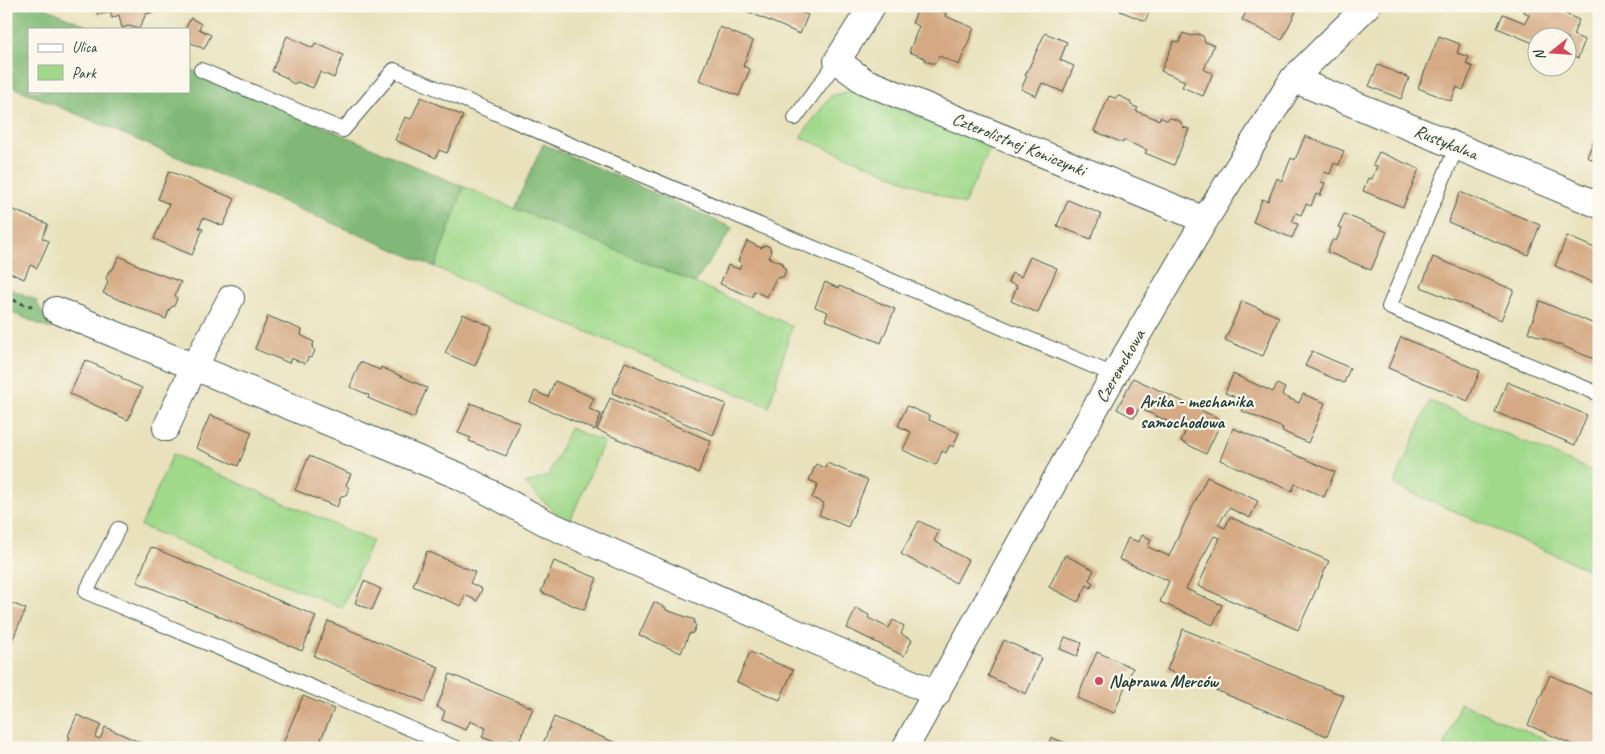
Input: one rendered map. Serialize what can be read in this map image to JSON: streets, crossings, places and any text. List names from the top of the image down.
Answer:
{
  "streets": {
    "street": ["Rustykalna", "Czterolistnej Koniczynki", "Czeremchowa"]
  },
  "crossings": [
    ["Rustykalna", "Czeremchowa"],
    ["Czterolistnej Koniczynki", "Czeremchowa"]
  ],
  "places": ["Arika - mechanika samochodowa", "Naprawa Merców"],
  "legend": ["Ulica", "Park"],
  "north": "left"
}
